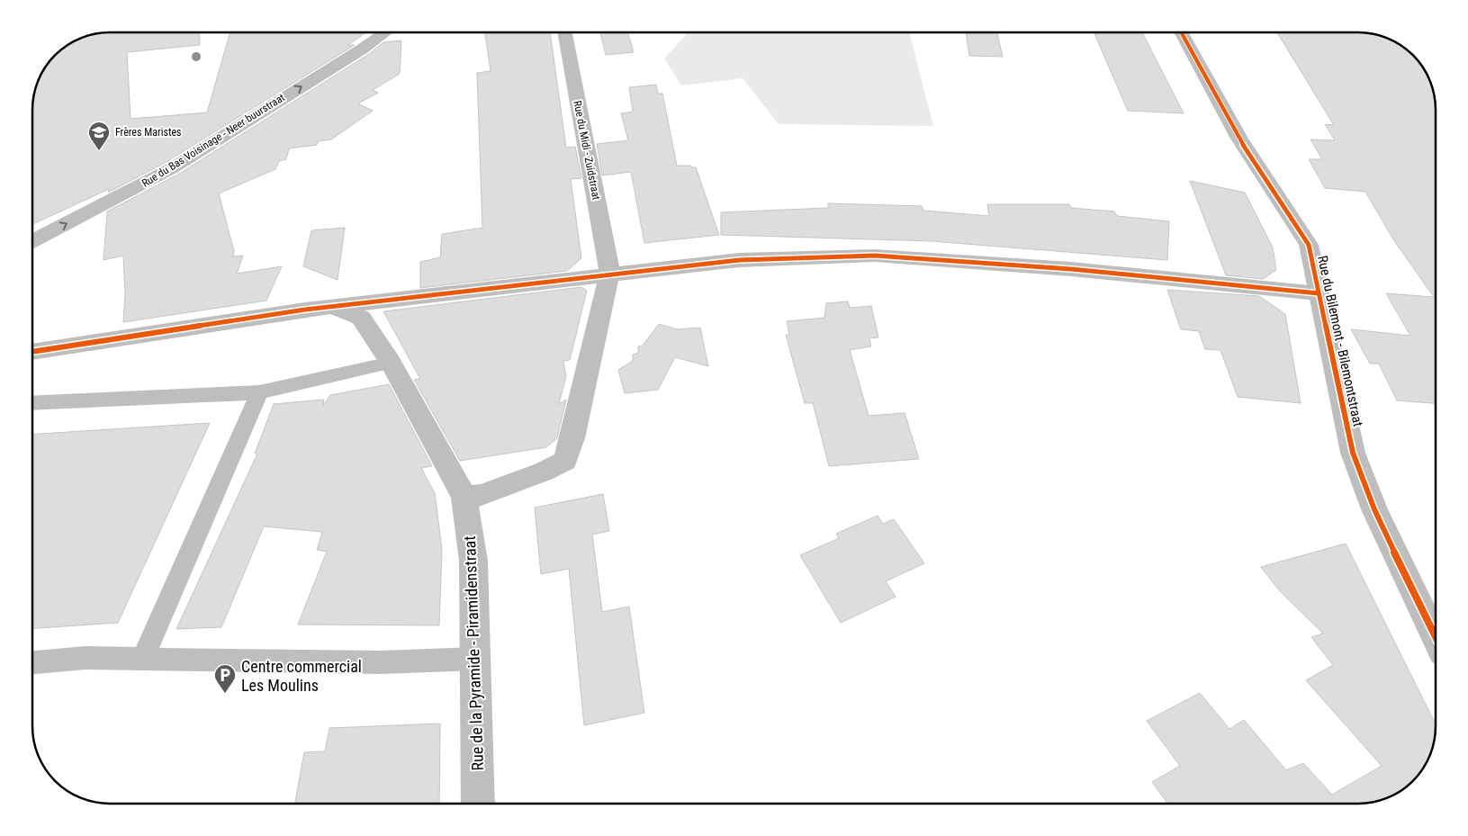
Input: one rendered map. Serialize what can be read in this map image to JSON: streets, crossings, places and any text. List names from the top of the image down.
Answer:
{
  "streets": {
    "street": [
      "Rue du Bas Voisinage - Neer buurstraat",
      "Rue du Midi - Zuidstraat",
      "Rue du Bilemont - Bilemontstraat",
      "Rue de la Pyramide - Piramidenstraat"
    ]
  },
  "places": {
    "school or university": ["Frères Maristes"],
    "parking": ["Centre commercial Les Moulins"]
  }
}
